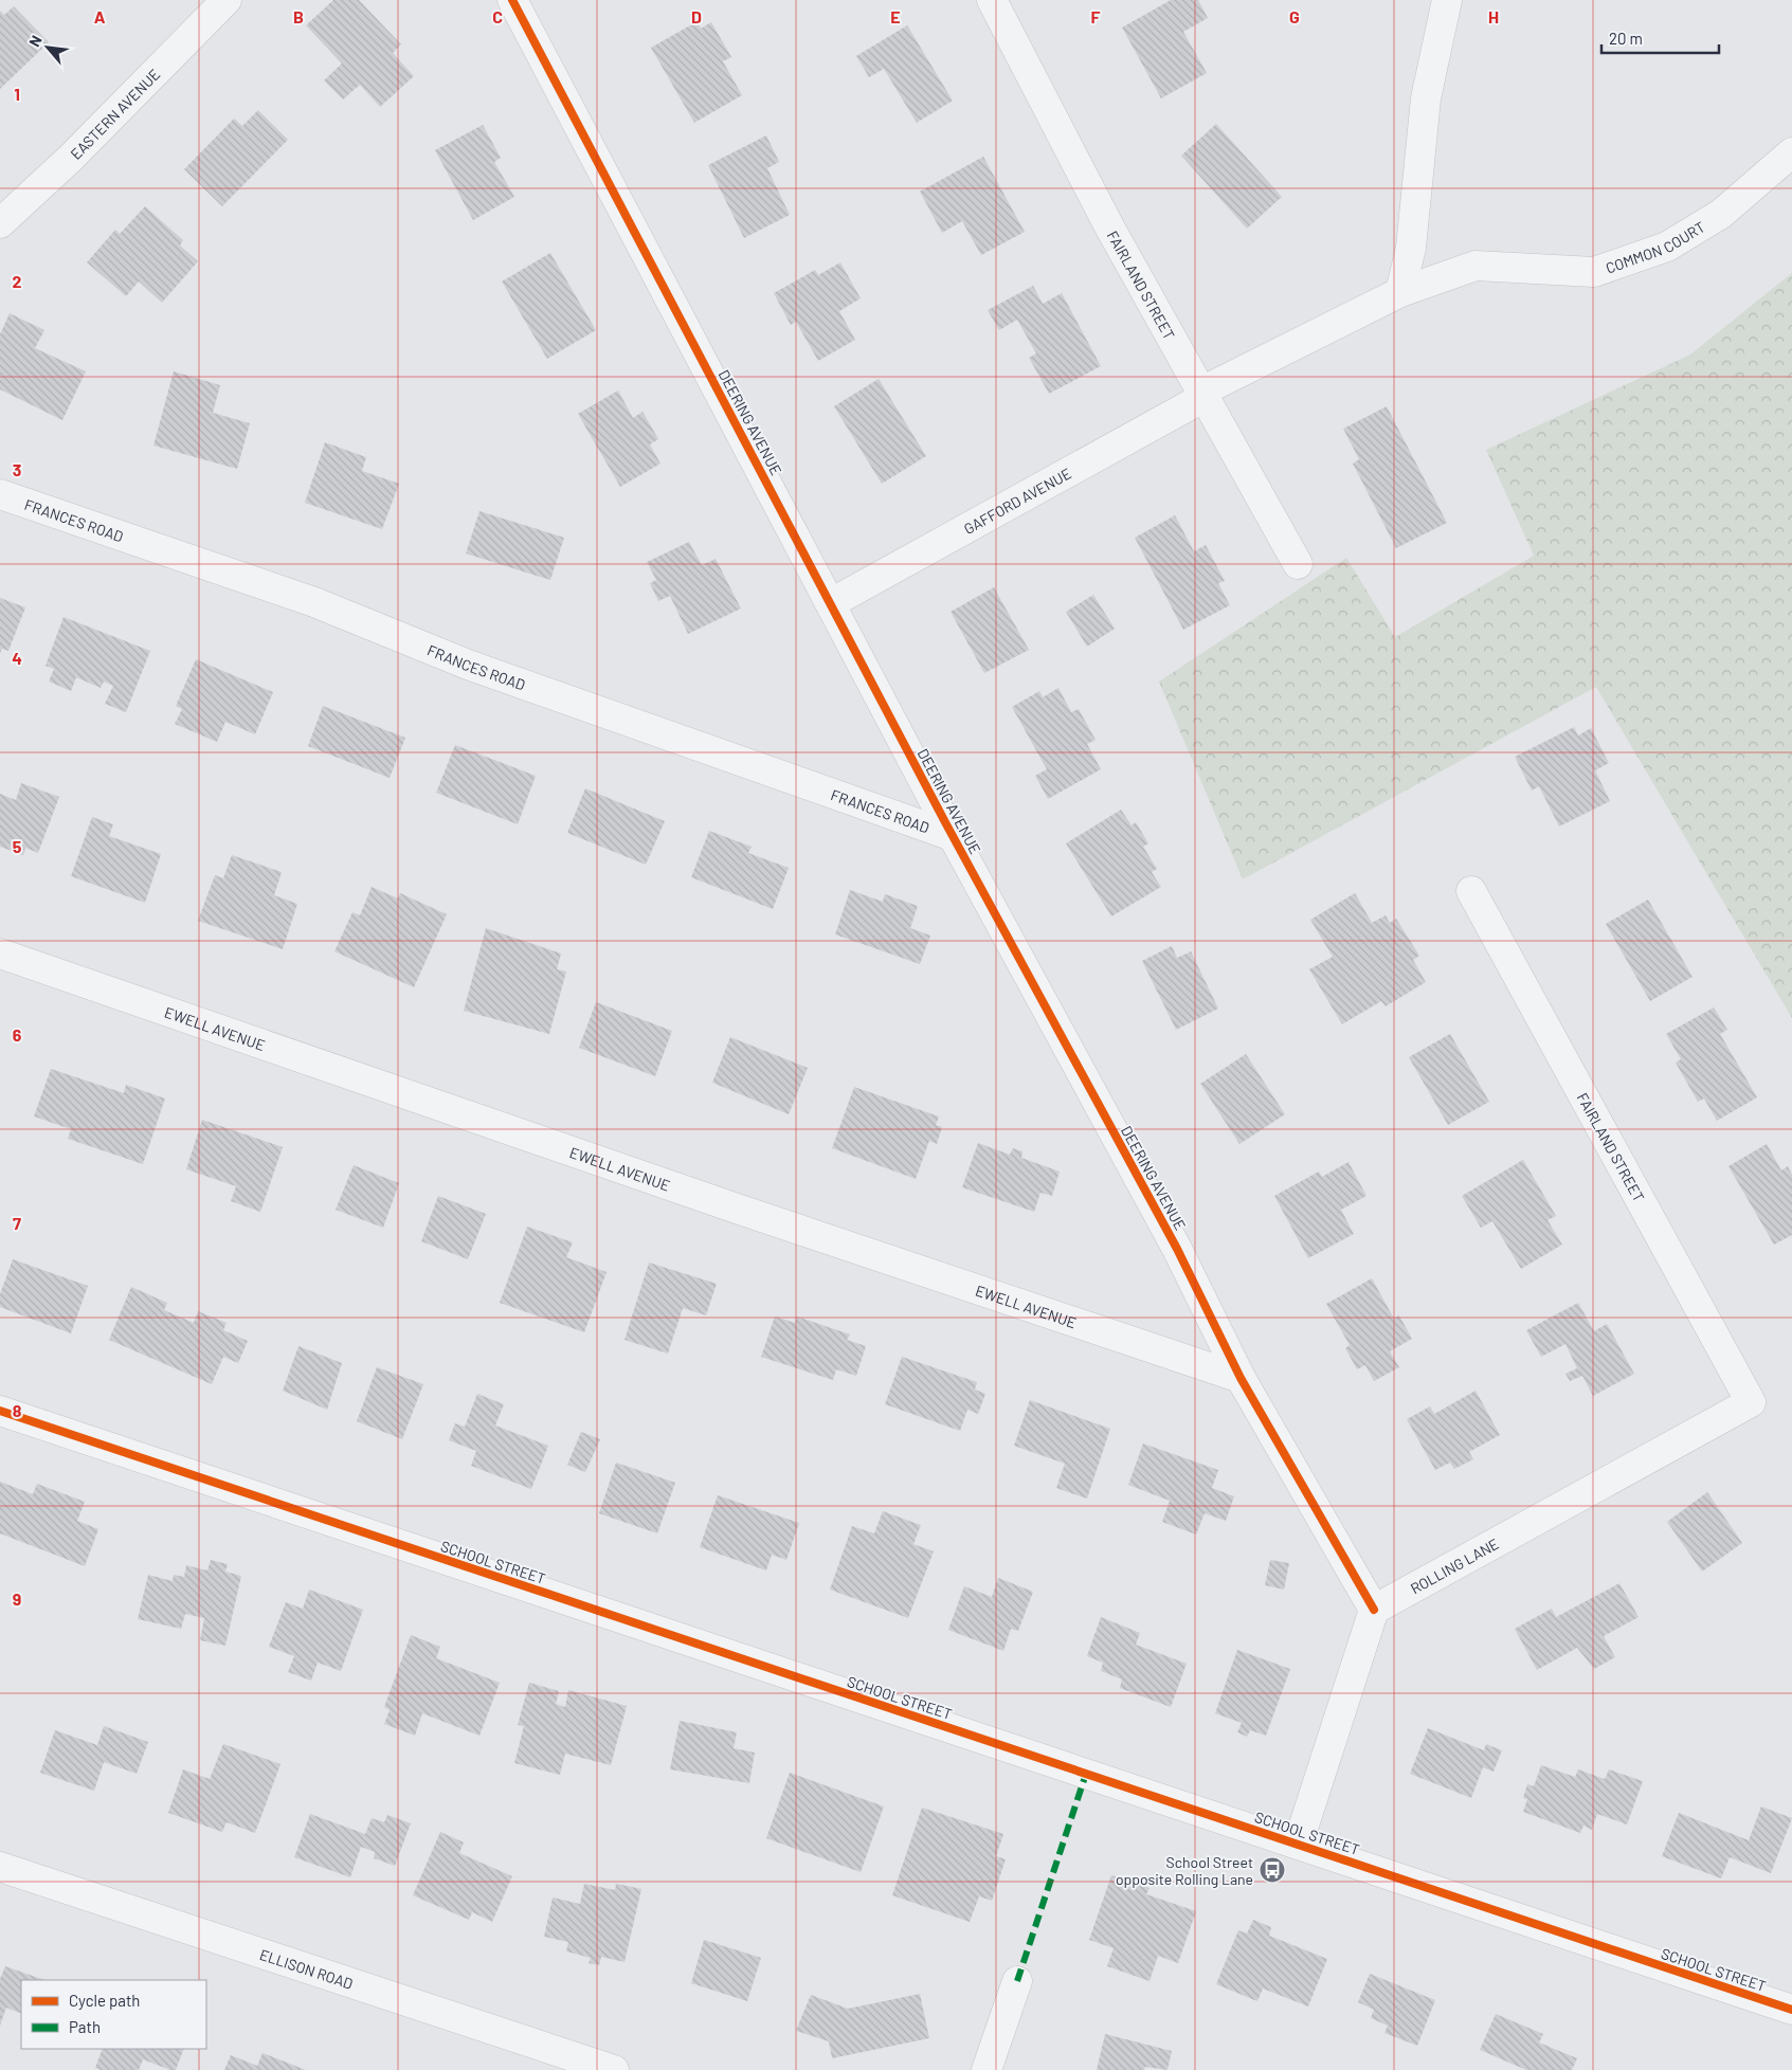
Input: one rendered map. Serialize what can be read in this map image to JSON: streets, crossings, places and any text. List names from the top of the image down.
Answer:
{
  "streets": {
    "street": [
      "EASTERN AVENUE",
      "COMMON COURT",
      "FAIRLAND STREET",
      "DEERING AVENUE",
      "GAFFORD AVENUE",
      "FRANCES ROAD",
      "EWELL AVENUE",
      "SCHOOL STREET",
      "ROLLING LANE",
      "ELLISON ROAD"
    ]
  },
  "crossings": [
    ["COMMON COURT", "FAIRLAND STREET"],
    ["COMMON COURT", "GAFFORD AVENUE"],
    ["FAIRLAND STREET", "GAFFORD AVENUE"],
    ["FAIRLAND STREET", "ROLLING LANE"],
    ["DEERING AVENUE", "GAFFORD AVENUE"],
    ["DEERING AVENUE", "FRANCES ROAD"],
    ["DEERING AVENUE", "EWELL AVENUE"],
    ["DEERING AVENUE", "ROLLING LANE"]
  ],
  "places": {
    "bus stop": ["School Street opposite Rolling Lane"]
  },
  "legend": ["Cycle path", "Path"],
  "scale_bar": "20 m",
  "north": "top left",
  "grid": {
    "columns": [
      "A",
      "B",
      "C",
      "D",
      "E",
      "F",
      "G",
      "H"
    ],
    "rows": [
      "1",
      "2",
      "3",
      "4",
      "5",
      "6",
      "7",
      "8",
      "9"
    ]
  }
}
